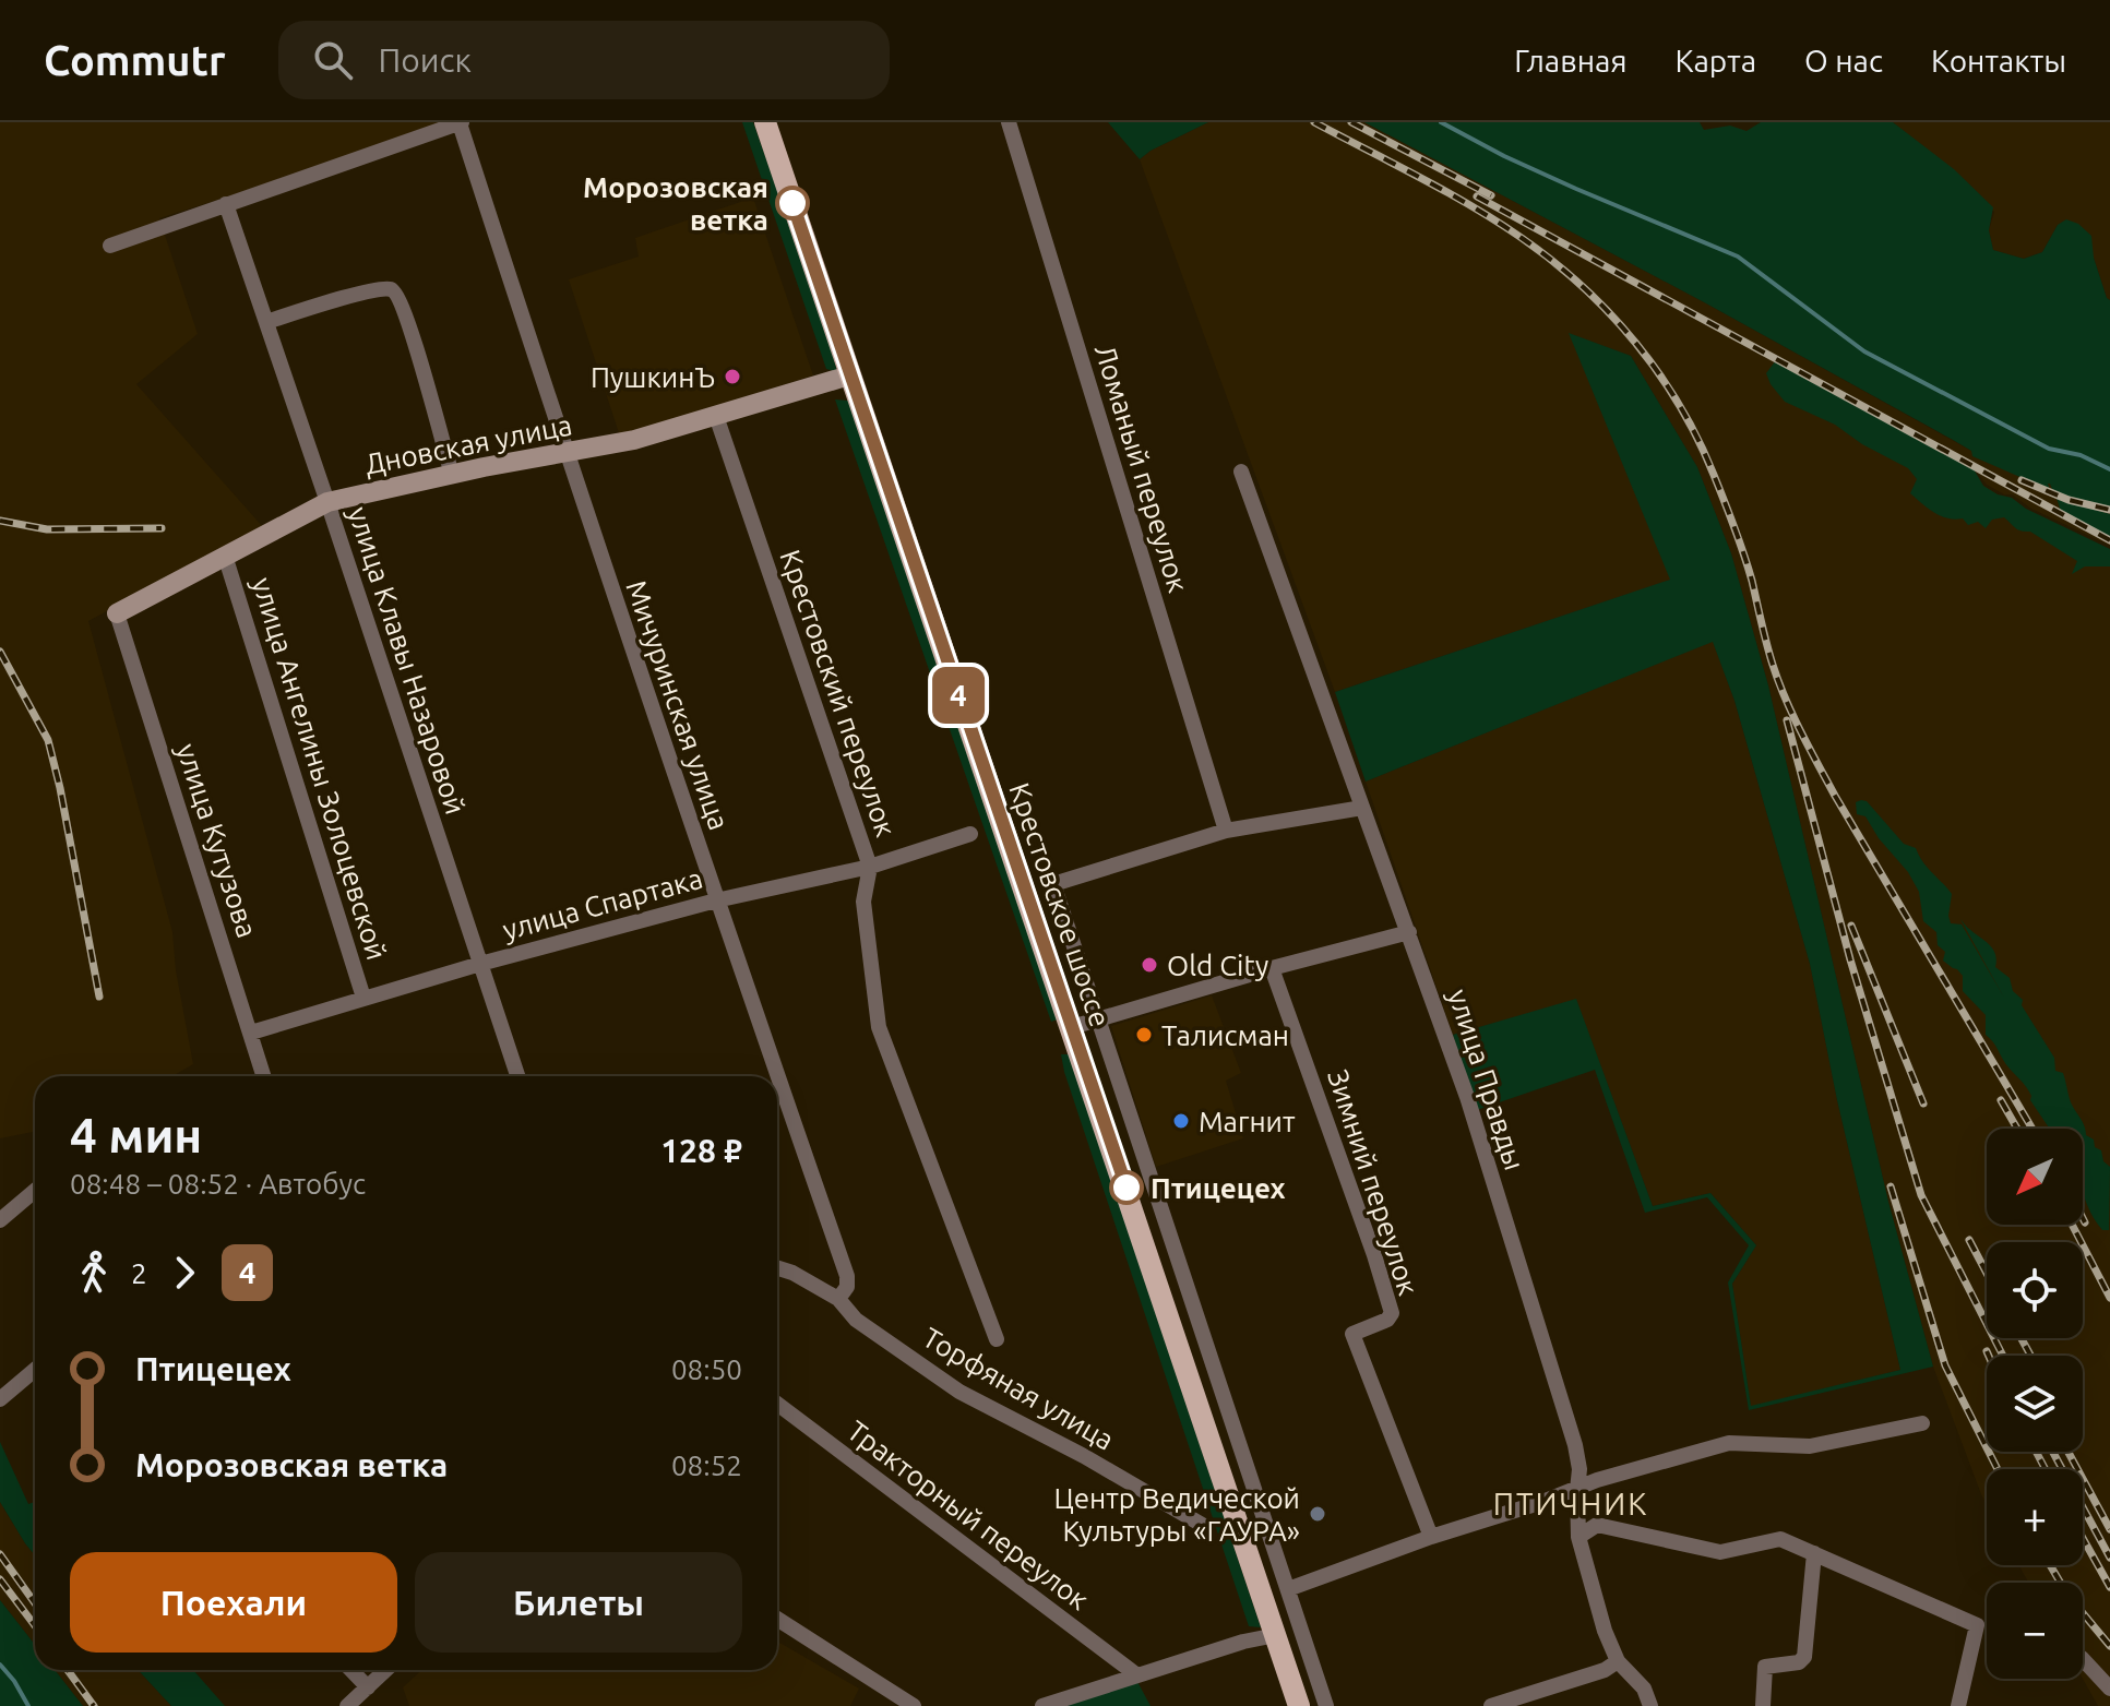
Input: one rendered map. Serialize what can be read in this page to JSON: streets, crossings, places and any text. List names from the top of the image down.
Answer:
{
  "streets": {
    "main road": ["Крестовское шоссе"],
    "street": [
      "Дновская улица",
      "Ломаный переулок",
      "улица Клавы Назаровой",
      "Крестовский переулок",
      "Мичуринская улица",
      "улица Ангелины Золоцевской",
      "улица Кутузова",
      "улица Спартака",
      "улица Правды",
      "Зимний переулок",
      "Торфяная улица",
      "Тракторный переулок"
    ]
  },
  "crossings": [
    ["Дновская улица", "улица Клавы Назаровой"],
    ["Дновская улица", "Крестовский переулок"],
    ["Дновская улица", "Мичуринская улица"],
    ["Дновская улица", "улица Ангелины Золоцевской"],
    ["Дновская улица", "улица Кутузова"],
    ["Дновская улица", "Крестовское шоссе"],
    ["улица Клавы Назаровой", "улица Спартака"],
    ["Крестовский переулок", "улица Спартака"],
    ["Мичуринская улица", "улица Спартака"],
    ["Мичуринская улица", "Торфяная улица"],
    ["улица Ангелины Золоцевской", "улица Спартака"],
    ["улица Кутузова", "улица Спартака"]
  ],
  "districts": ["ПТИЧНИК"],
  "places": [
    "Морозовская ветка",
    "ПушкинЪ",
    "Old City",
    "Талисман",
    "Магнит",
    "Птицецех",
    "Центр Ведической Культуры «ГАУРА»"
  ],
  "lines": ["bus line 4"],
  "north": "bottom left",
  "page": {
    "header": "Commutr",
    "search": "Поиск",
    "nav": [
      "Главная",
      "Карта",
      "О нас",
      "Контакты"
    ],
    "on_map": "4",
    "heading": ["4 мин", "08:48 – 08:52 · Автобус", "128 ₽"],
    "map_buttons": ["+", "−"],
    "legs": ["2", "4"],
    "list": [
      {
        "name": "Птицецех",
        "value": "08:50"
      },
      {
        "name": "Морозовская ветка",
        "value": "08:52"
      }
    ],
    "buttons": ["Поехали", "Билеты"]
  }
}
